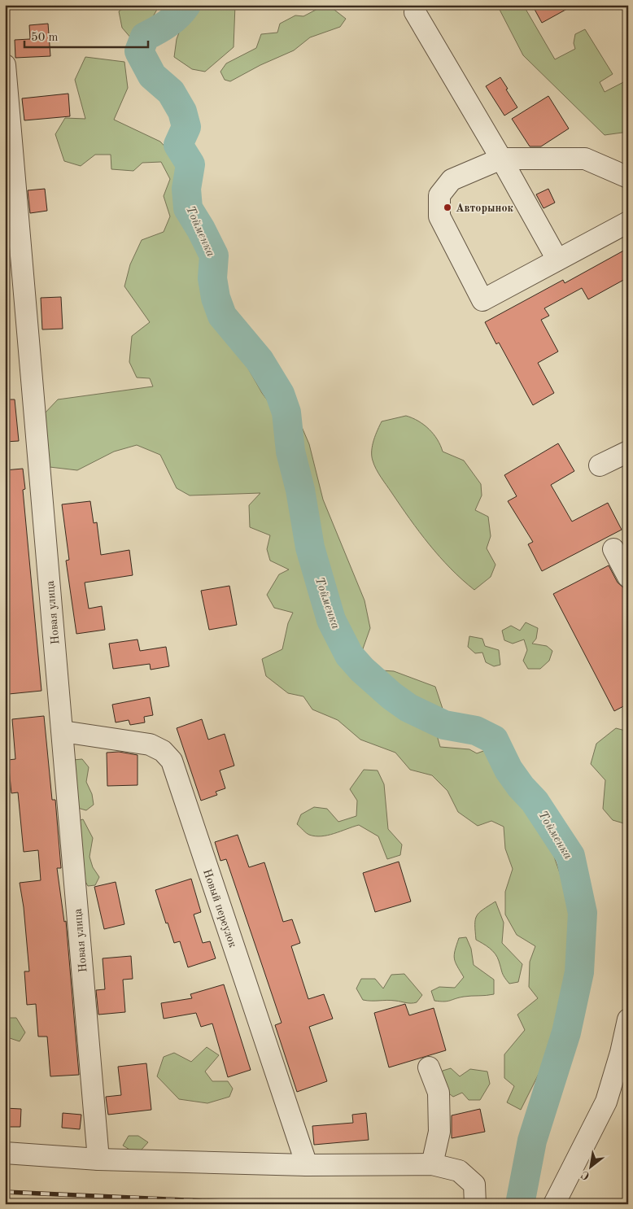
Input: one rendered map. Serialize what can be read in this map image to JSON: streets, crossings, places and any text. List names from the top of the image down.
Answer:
{
  "streets": {
    "street": ["Новая улица", "Новый переулок"]
  },
  "crossings": [
    ["Новая улица", "Новый переулок"]
  ],
  "water": ["Тойменка"],
  "places": ["Авторынок"],
  "scale_bar": "50 m",
  "north": "bottom left"
}
